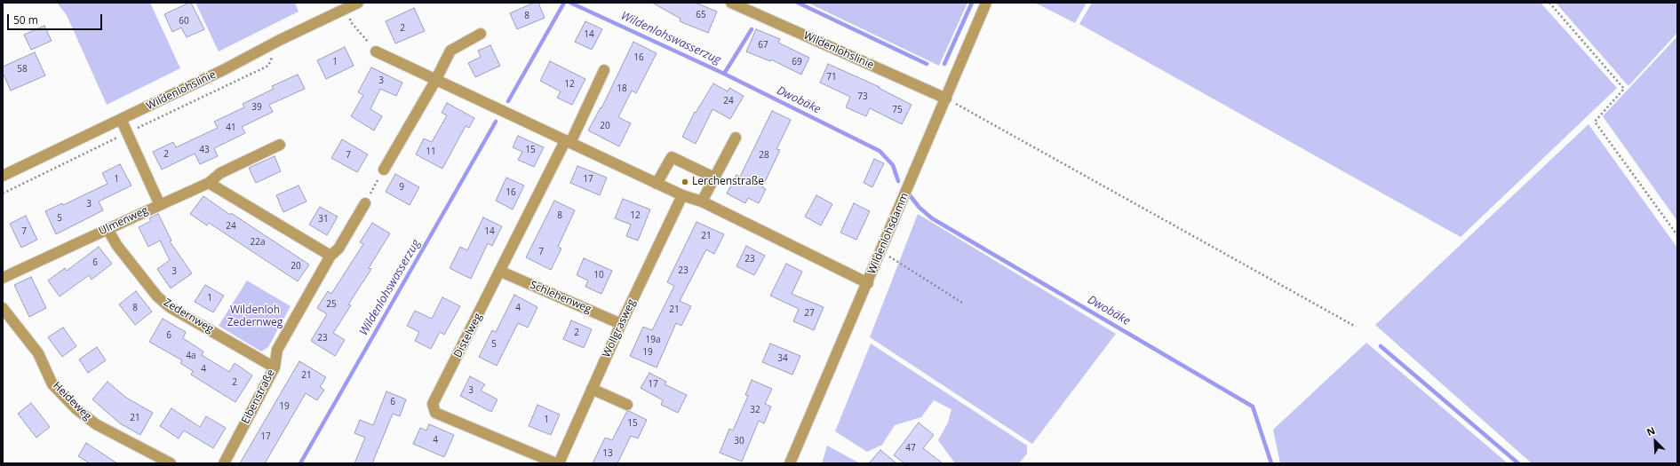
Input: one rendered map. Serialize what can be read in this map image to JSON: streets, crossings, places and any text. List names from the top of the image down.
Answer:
{
  "streets": {
    "street": [
      "Wildenlohslinie",
      "Ulmenweg",
      "Wildenlohsdamm",
      "Schlehenweg",
      "Zedernweg",
      "Wollgrasweg",
      "Distelweg",
      "Eibenstraße",
      "Heideweg"
    ]
  },
  "crossings": [
    ["Wildenlohslinie", "Ulmenweg"],
    ["Wildenlohslinie", "Wildenlohsdamm"],
    ["Ulmenweg", "Zedernweg"],
    ["Schlehenweg", "Wollgrasweg"],
    ["Schlehenweg", "Distelweg"],
    ["Zedernweg", "Eibenstraße"]
  ],
  "water": ["Wildenlohswasserzug", "Dwobäke"],
  "parks": ["Wildenloh Zedernweg"],
  "places": ["Lerchenstraße"],
  "house_numbers": [
    "65",
    "8",
    "60",
    "2",
    "14",
    "67",
    "16",
    "1",
    "69",
    "58",
    "71",
    "3",
    "12",
    "18",
    "73",
    "24",
    "39",
    "75",
    "20",
    "41",
    "43",
    "15",
    "11",
    "2",
    "7",
    "28",
    "1",
    "17",
    "9",
    "16",
    "3",
    "8",
    "12",
    "5",
    "31",
    "24",
    "7",
    "14",
    "21",
    "22a",
    "7",
    "23",
    "6",
    "20",
    "23",
    "3",
    "10",
    "1",
    "25",
    "8",
    "4",
    "21",
    "27",
    "2",
    "6",
    "23",
    "19a",
    "5",
    "19",
    "4a",
    "34",
    "4",
    "21",
    "2",
    "17",
    "3",
    "6",
    "19",
    "32",
    "21",
    "1",
    "15",
    "17",
    "4",
    "30",
    "47",
    "13"
  ],
  "scale_bar": "50 m",
  "north": "top left"
}
